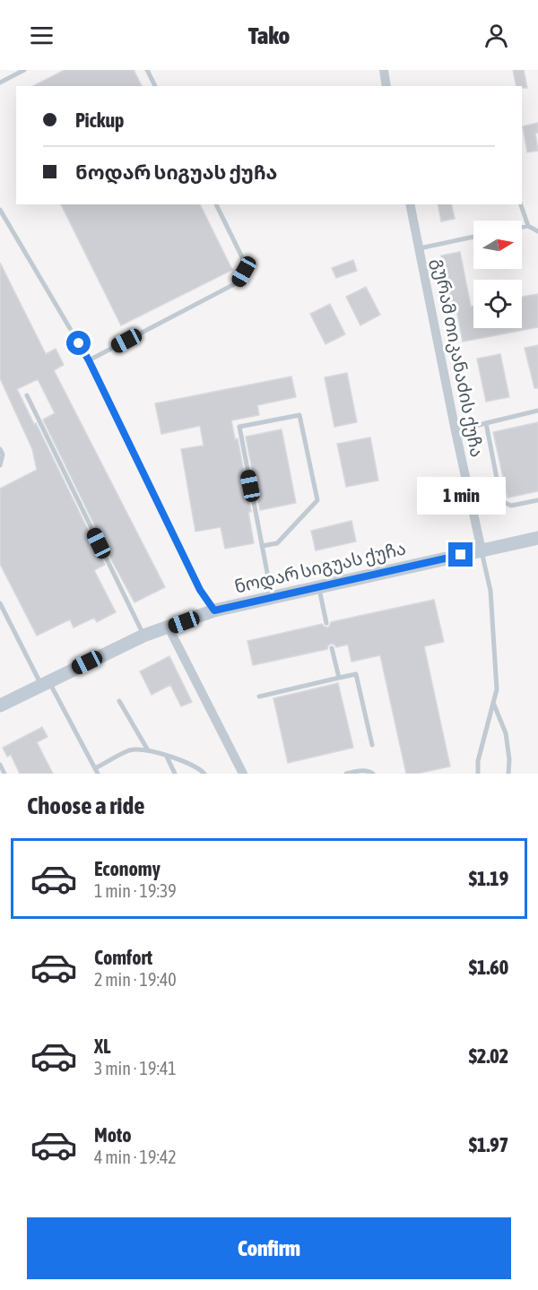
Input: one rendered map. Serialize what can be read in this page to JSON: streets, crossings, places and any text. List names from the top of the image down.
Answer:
{
  "streets": {
    "street": ["გურამ თიკანაძის ქუჩა", "ნოდარ სიგუას ქუჩა"]
  },
  "crossings": [
    ["გურამ თიკანაძის ქუჩა", "ნოდარ სიგუას ქუჩა"]
  ],
  "north": "right",
  "page": {
    "header": "Tako",
    "banner": ["Pickup", "ნოდარ სიგუას ქუჩა"],
    "bubble": "1 min",
    "heading": "Choose a ride",
    "list": [
      {
        "name": "Economy",
        "note": "1 min · 19:39",
        "value": "$1.19"
      },
      {
        "name": "Comfort",
        "note": "2 min · 19:40",
        "value": "$1.60"
      },
      {
        "name": "XL",
        "note": "3 min · 19:41",
        "value": "$2.02"
      },
      {
        "name": "Moto",
        "note": "4 min · 19:42",
        "value": "$1.97"
      }
    ],
    "buttons": "Confirm"
  }
}
